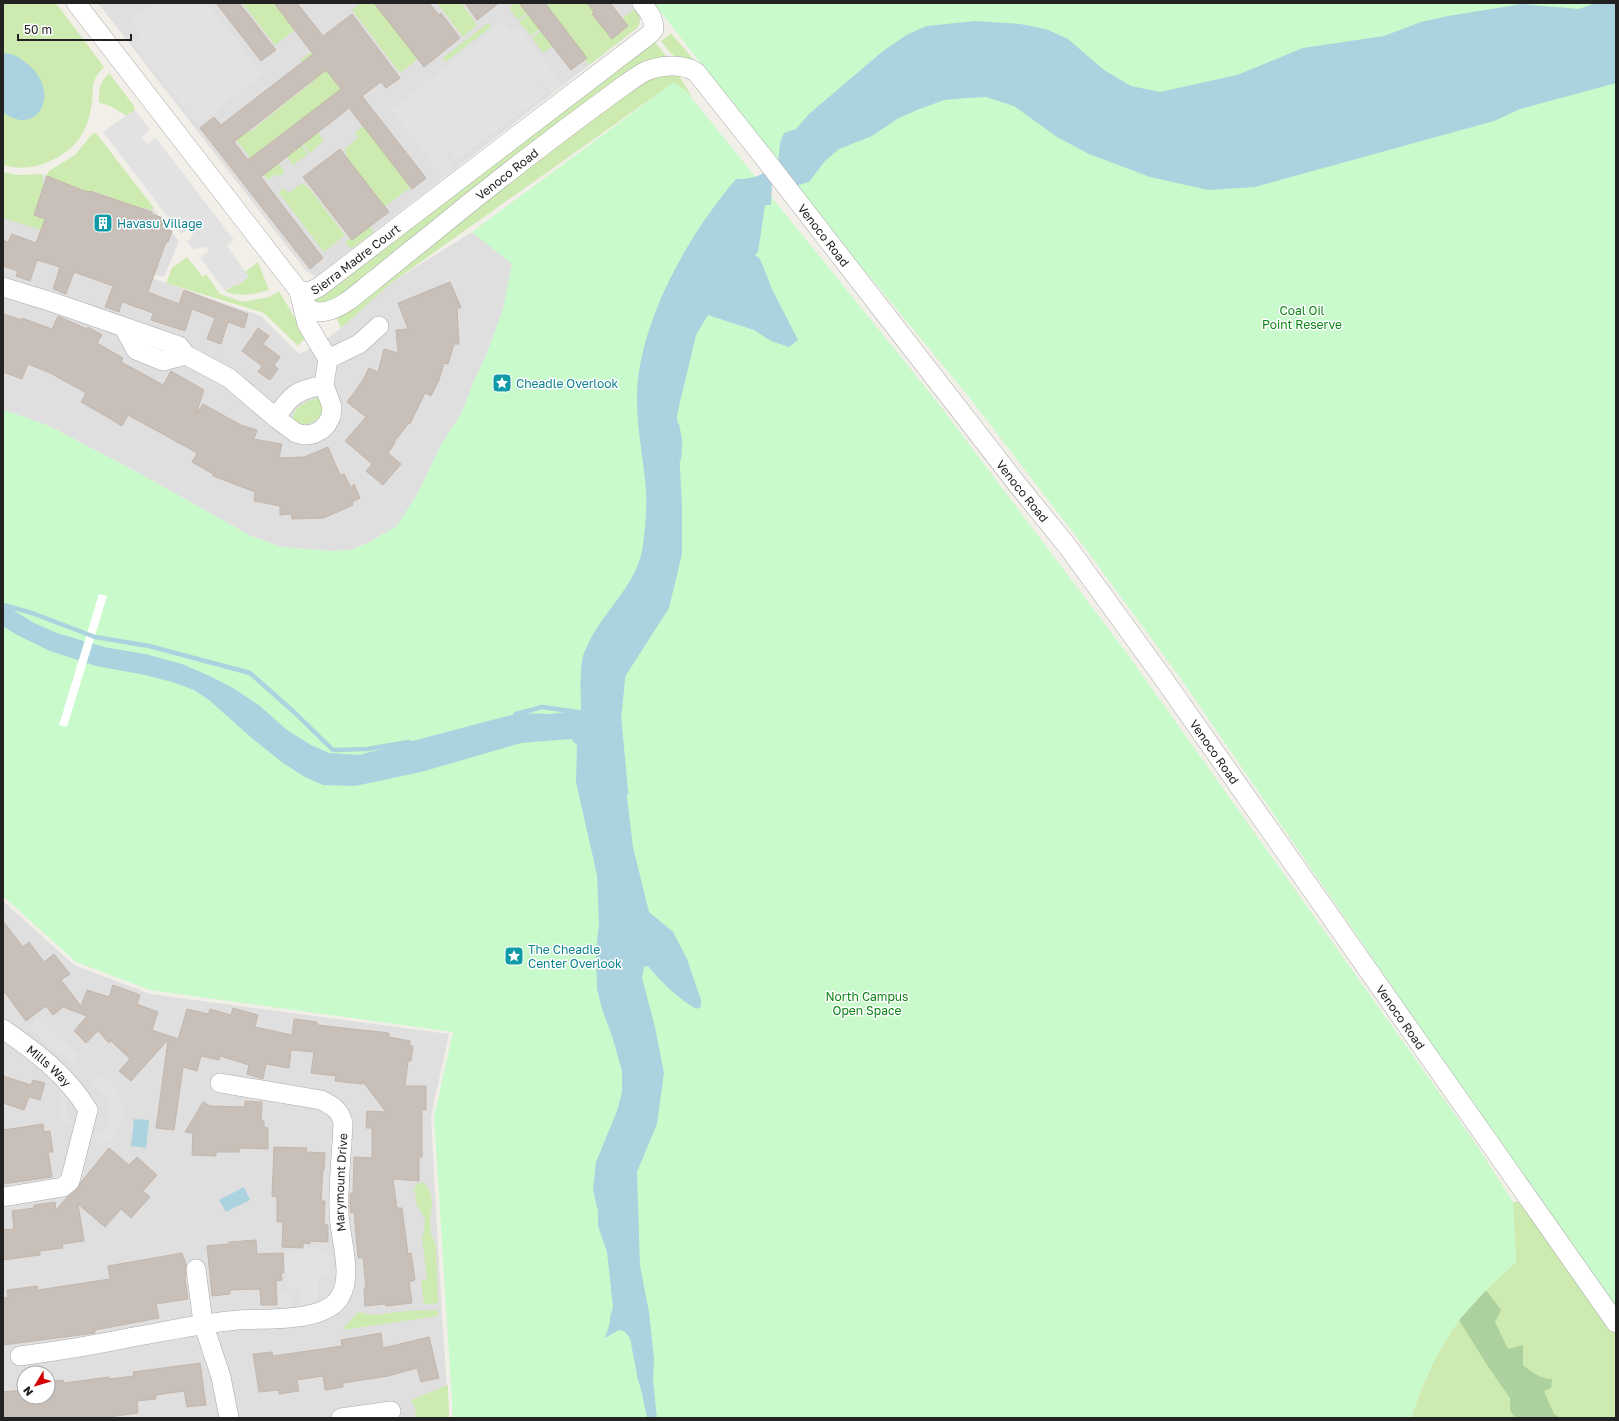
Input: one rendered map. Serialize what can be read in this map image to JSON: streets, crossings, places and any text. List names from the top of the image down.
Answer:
{
  "streets": {
    "street": [
      "Venoco Road",
      "Sierra Madre Court",
      "Mills Way",
      "Marymount Drive"
    ]
  },
  "crossings": [
    ["Venoco Road", "Sierra Madre Court"]
  ],
  "parks": ["Coal Oil Point Reserve", "North Campus Open Space"],
  "places": {
    "building": ["Havasu Village"],
    "place": ["Cheadle Overlook", "The Cheadle Center Overlook"]
  },
  "scale_bar": "50 m",
  "north": "bottom left"
}
